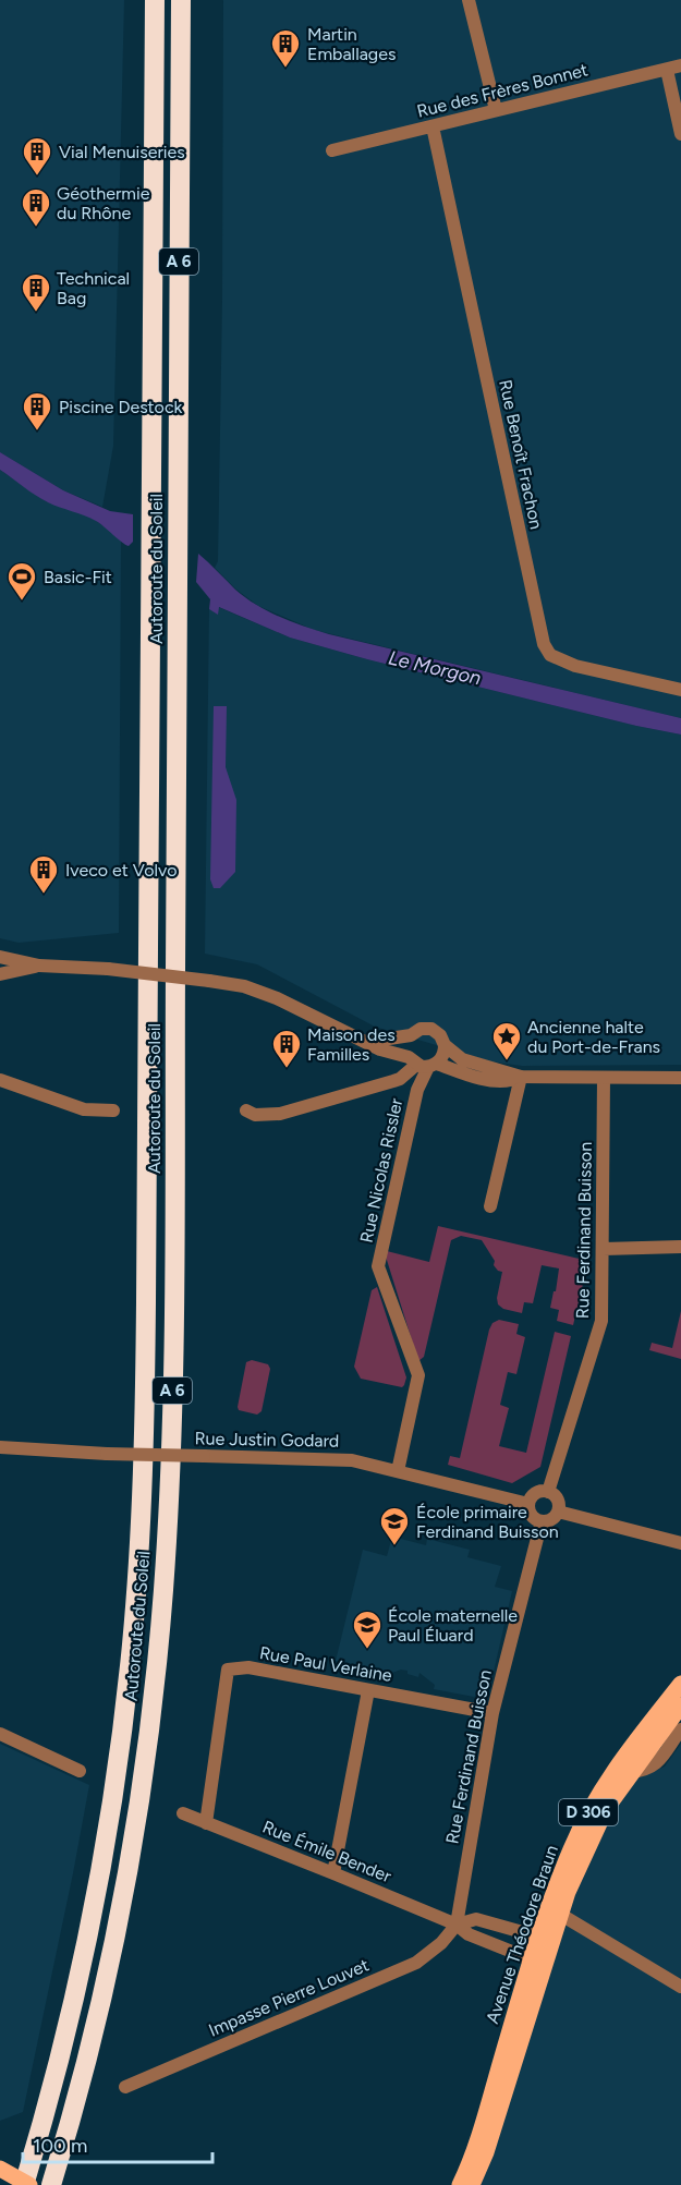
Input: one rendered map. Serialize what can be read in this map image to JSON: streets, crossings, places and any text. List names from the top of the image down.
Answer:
{
  "streets": {
    "highway": ["A 6", "Autoroute du Soleil"],
    "main road": ["D 306", "Avenue Théodore Braun"],
    "street": [
      "Rue des Frères Bonnet",
      "Rue Benoît Frachon",
      "Rue Nicolas Rissler",
      "Rue Ferdinand Buisson",
      "Rue Justin Godard",
      "Rue Paul Verlaine",
      "Rue Émile Bender",
      "Impasse Pierre Louvet"
    ]
  },
  "crossings": [
    ["Rue des Frères Bonnet", "Rue Benoît Frachon"],
    ["Rue Nicolas Rissler", "Rue Justin Godard"],
    ["Rue Ferdinand Buisson", "Rue Justin Godard"],
    ["Rue Ferdinand Buisson", "Rue Paul Verlaine"],
    ["Rue Ferdinand Buisson", "Rue Émile Bender"],
    ["Rue Ferdinand Buisson", "Impasse Pierre Louvet"],
    ["Rue Paul Verlaine", "Rue Émile Bender"],
    ["Rue Émile Bender", "Avenue Théodore Braun"],
    ["Rue Émile Bender", "Impasse Pierre Louvet"]
  ],
  "water": ["Le Morgon"],
  "places": {
    "building": [
      "Martin Emballages",
      "Vial Menuiseries",
      "Géothermie du Rhône",
      "Technical Bag",
      "Piscine Destock",
      "Iveco et Volvo",
      "Maison des Familles"
    ],
    "sports": ["Basic-Fit"],
    "place": ["Ancienne halte du Port-de-Frans"],
    "school or university": ["École primaire Ferdinand Buisson", "École maternelle Paul Éluard"]
  },
  "scale_bar": "100 m"
}
